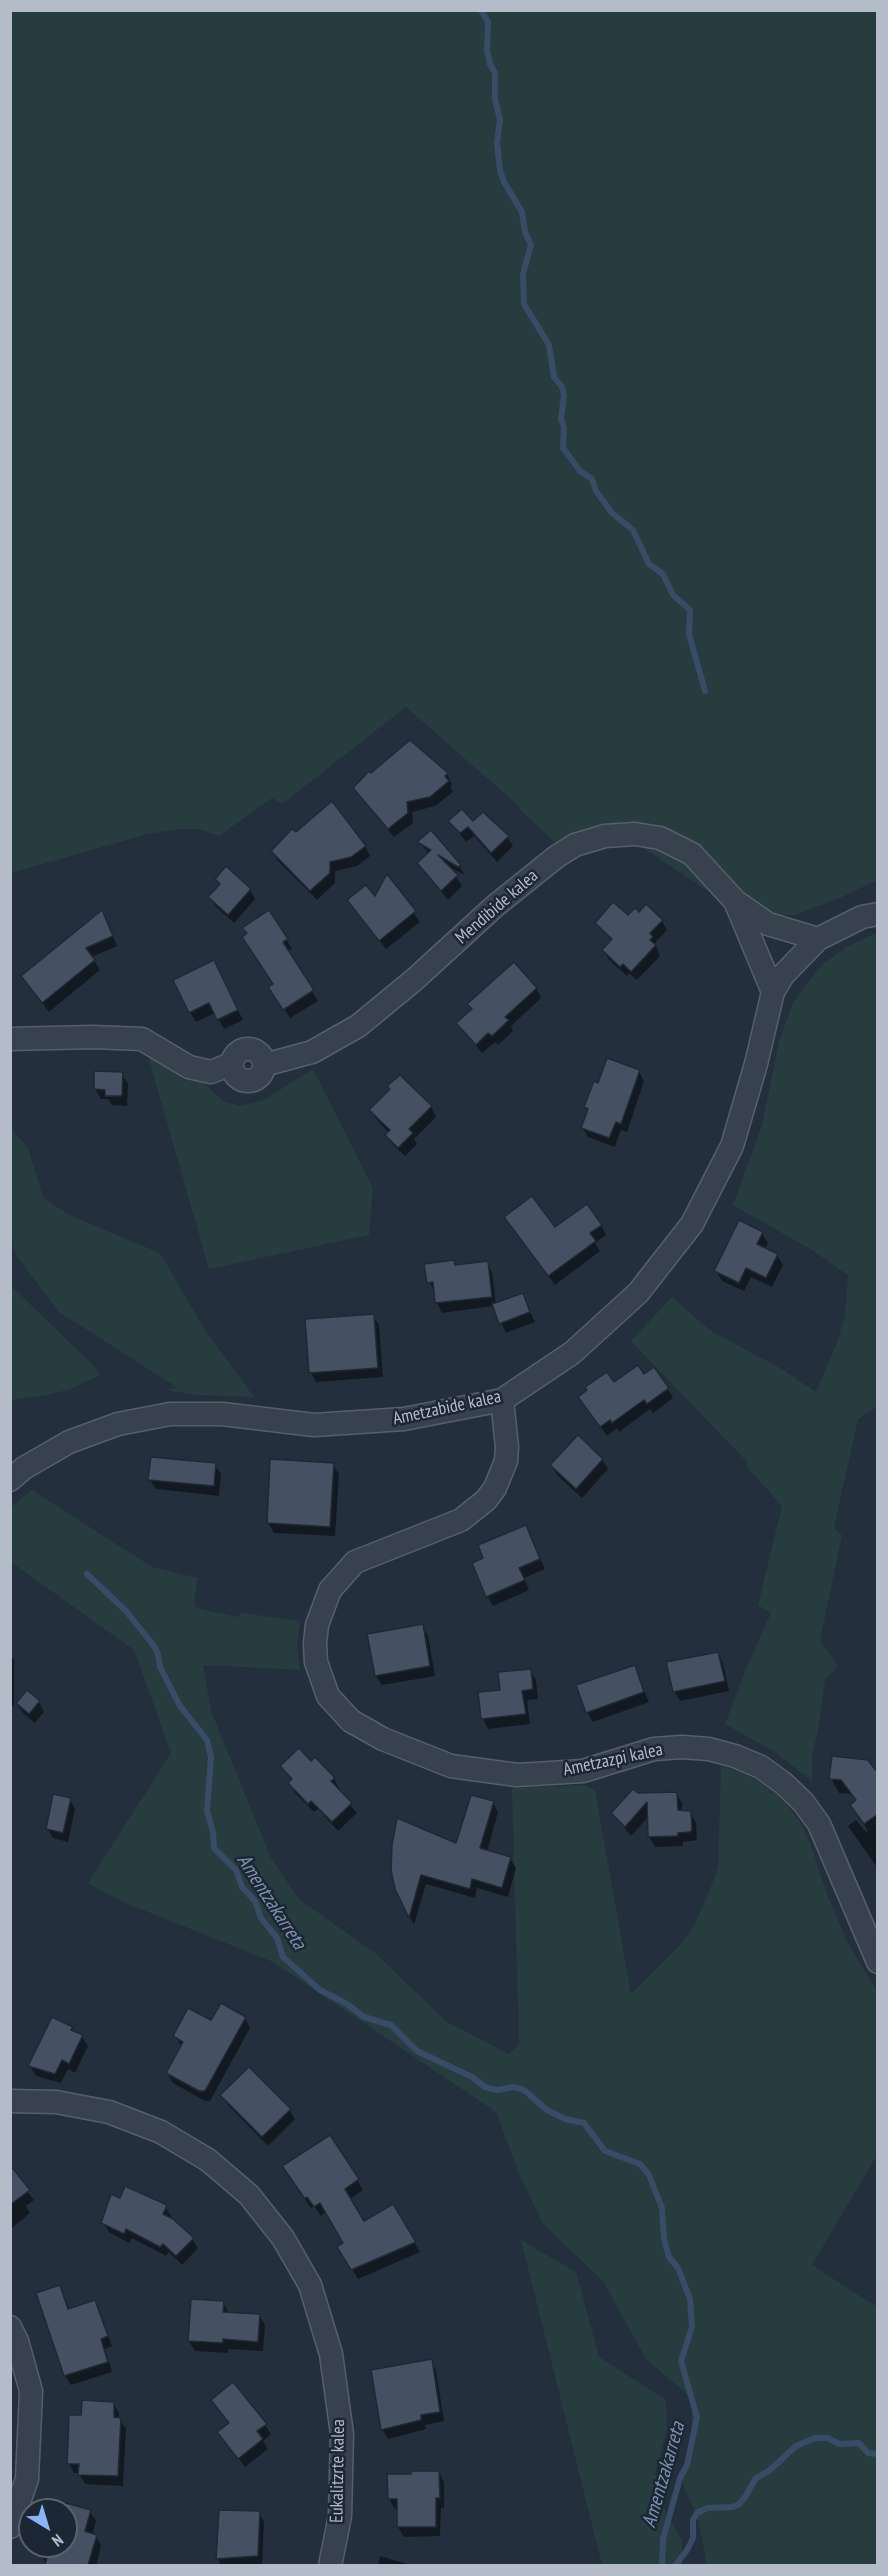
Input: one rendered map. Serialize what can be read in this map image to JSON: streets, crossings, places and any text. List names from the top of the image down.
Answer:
{
  "streets": {
    "street": [
      "Mendibide kalea",
      "Ametzabide kalea",
      "Ametzazpi kalea",
      "Eukalitzrte kalea"
    ]
  },
  "crossings": [
    ["Ametzabide kalea", "Ametzazpi kalea"]
  ],
  "water": ["Amentzakarreta"],
  "north": "bottom right"
}
